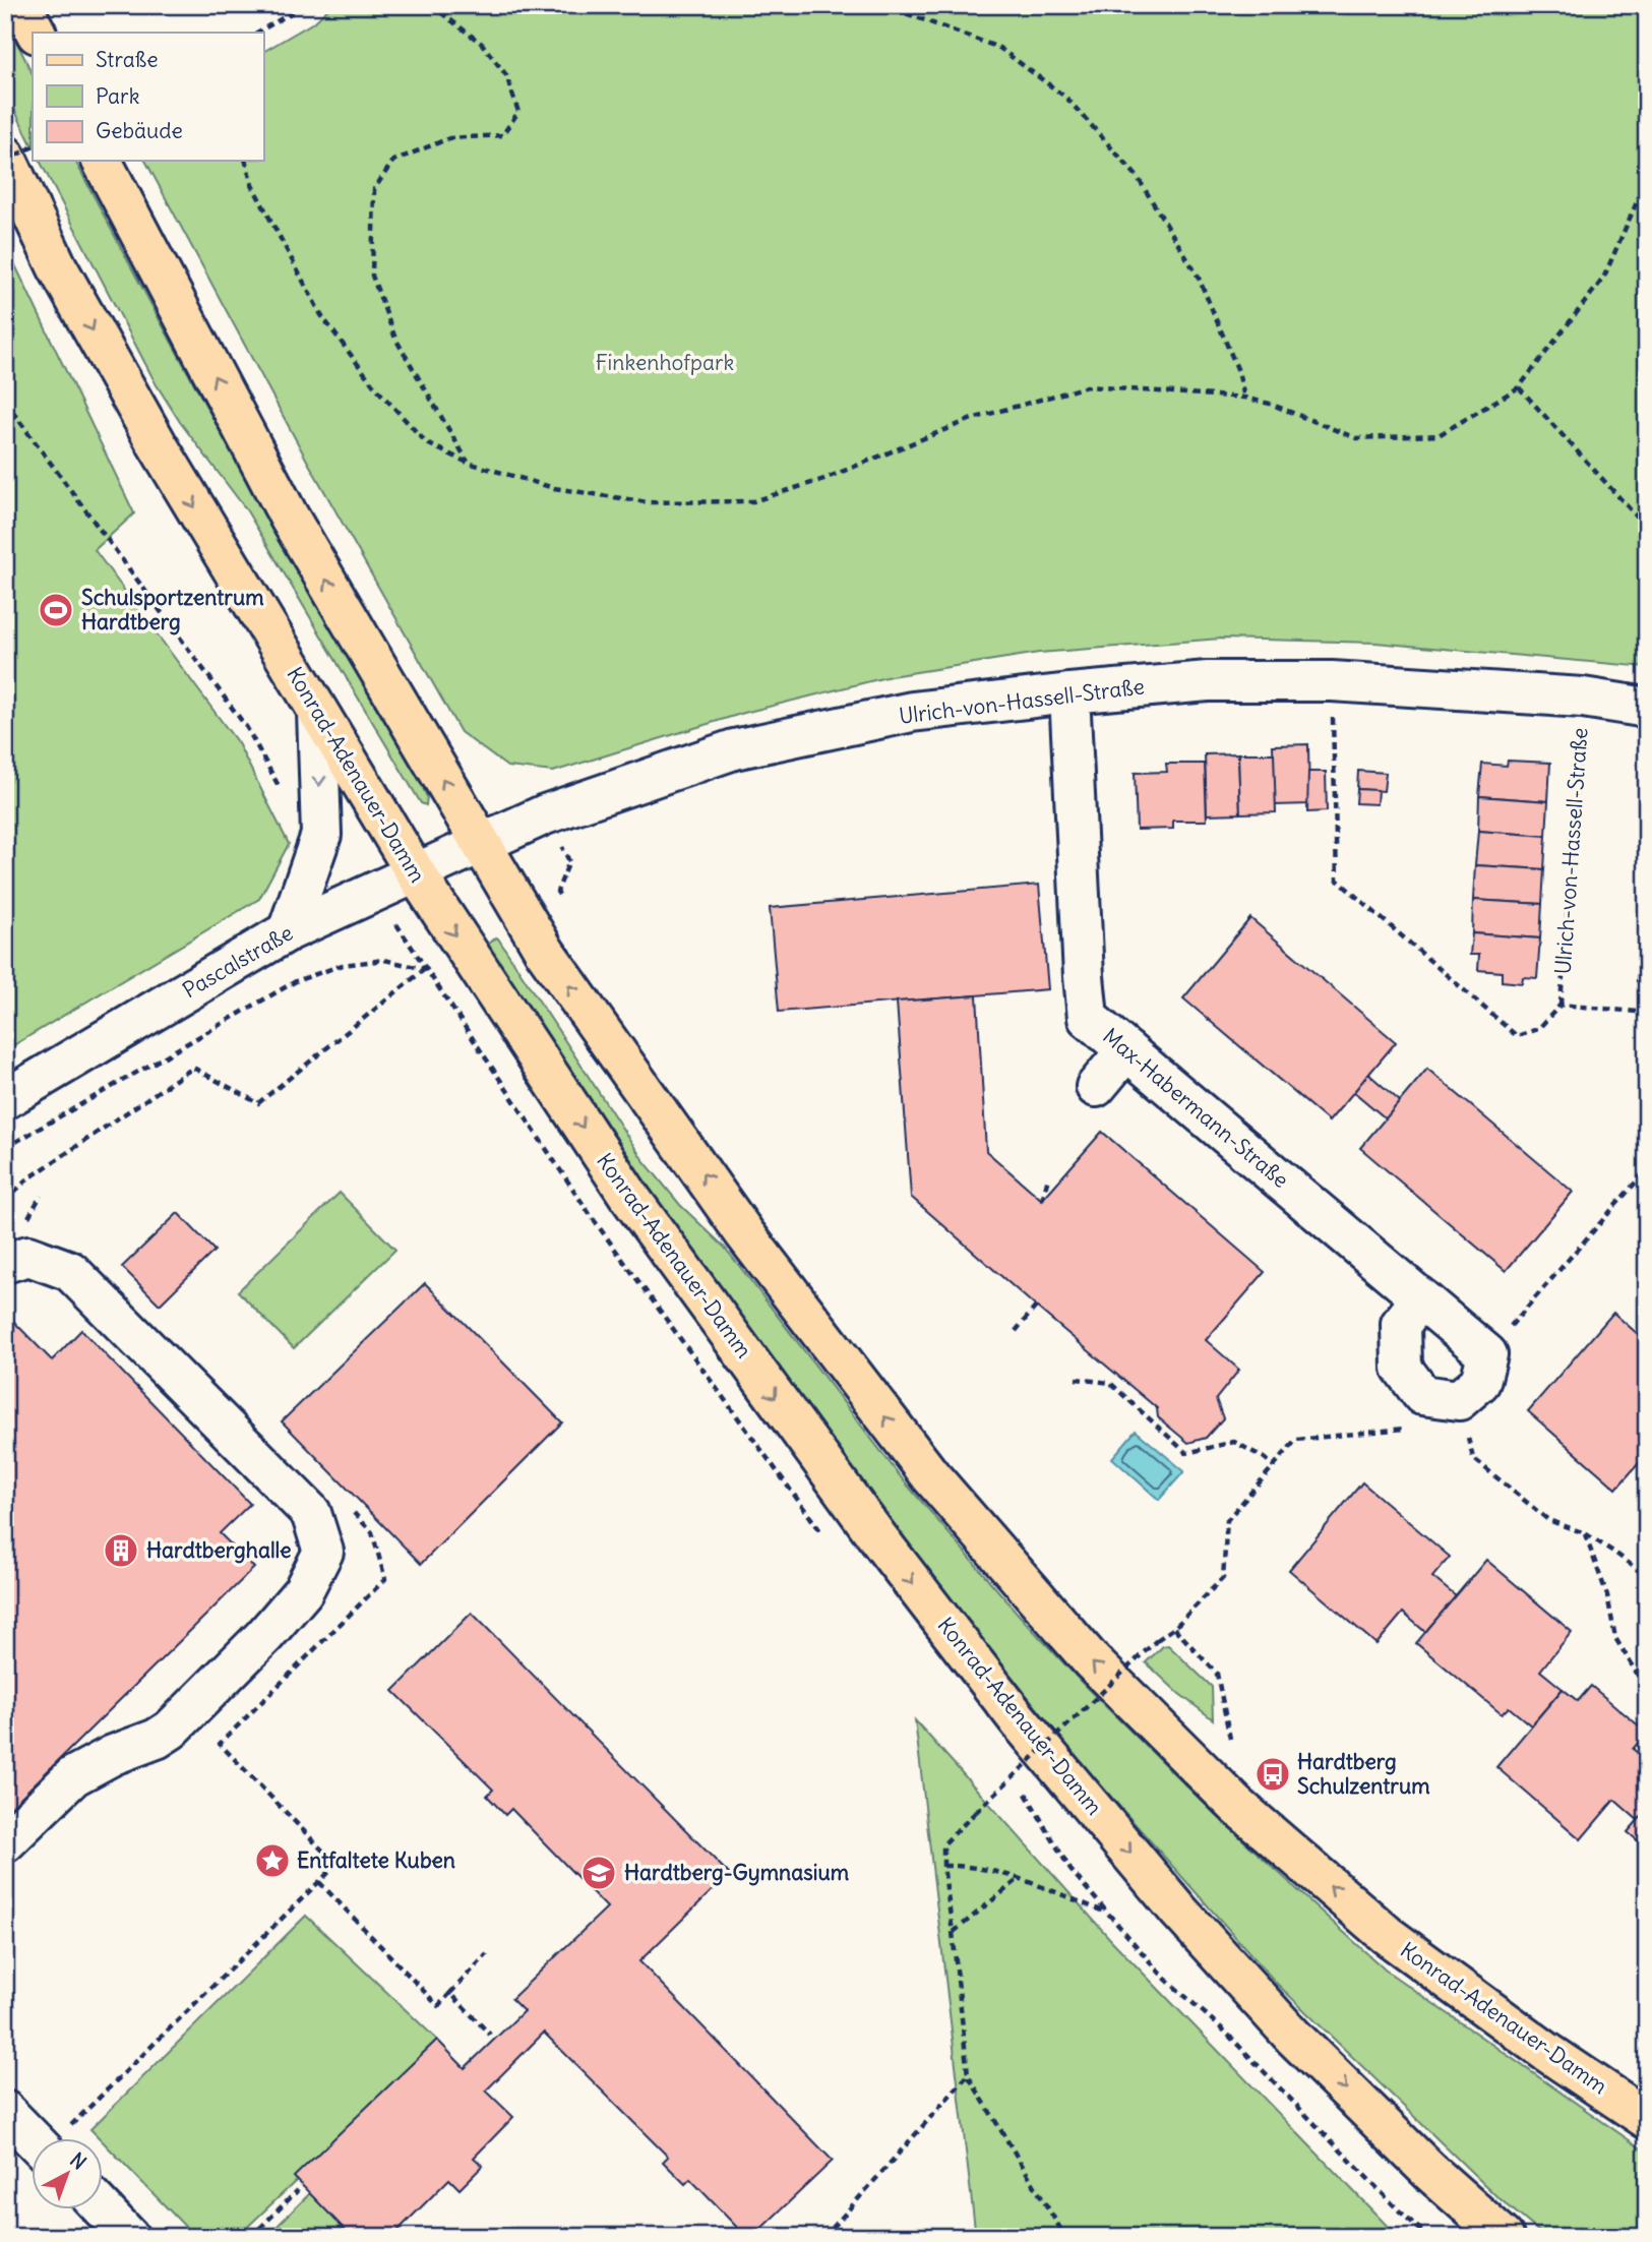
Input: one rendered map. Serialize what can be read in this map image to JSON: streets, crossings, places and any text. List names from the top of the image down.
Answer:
{
  "streets": {
    "main road": ["Konrad-Adenauer-Damm"],
    "street": ["Ulrich-von-Hassell-Straße", "Pascalstraße", "Max-Habermann-Straße"]
  },
  "crossings": [
    ["Ulrich-von-Hassell-Straße", "Konrad-Adenauer-Damm"],
    ["Ulrich-von-Hassell-Straße", "Pascalstraße"],
    ["Ulrich-von-Hassell-Straße", "Max-Habermann-Straße"],
    ["Konrad-Adenauer-Damm", "Pascalstraße"]
  ],
  "parks": ["Finkenhofpark"],
  "places": {
    "sports": ["Schulsportzentrum Hardtberg"],
    "building": ["Hardtberghalle"],
    "bus stop": ["Hardtberg Schulzentrum"],
    "place": ["Entfaltete Kuben"],
    "school or university": ["Hardtberg-Gymnasium"]
  },
  "legend": ["Straße", "Park", "Gebäude"],
  "north": "top right"
}
